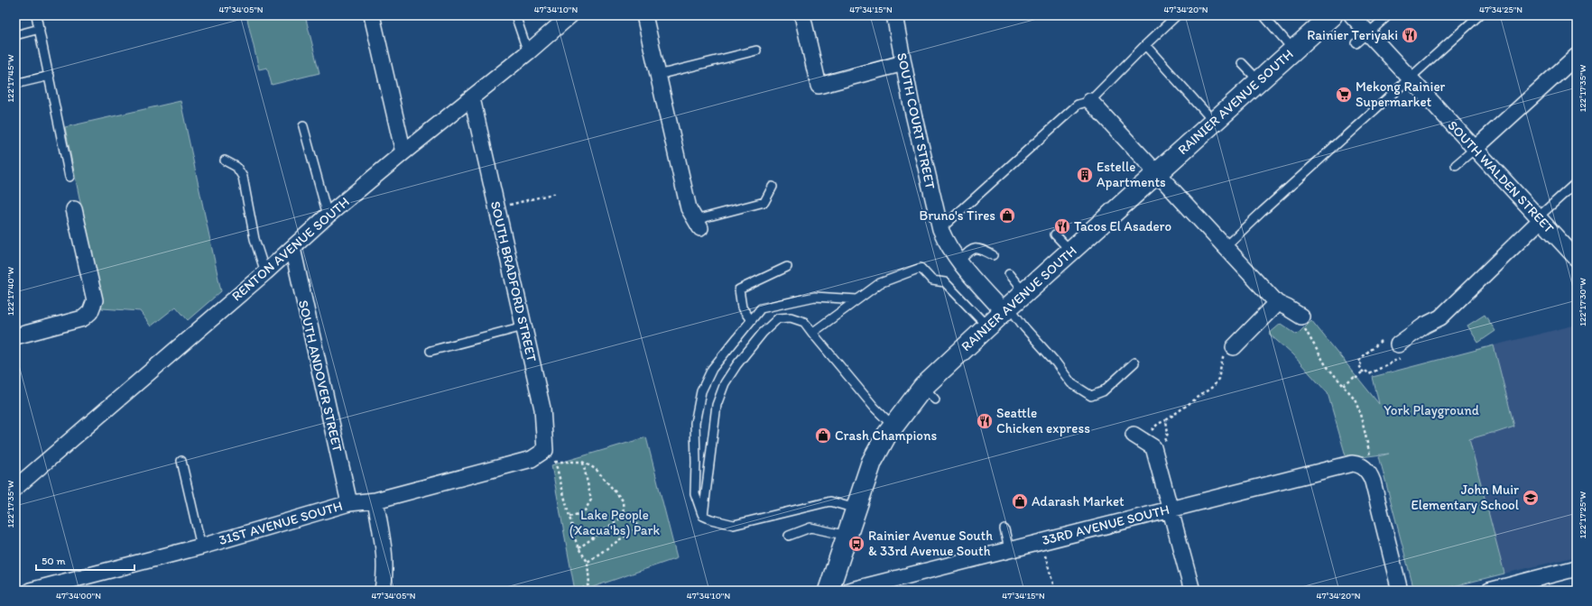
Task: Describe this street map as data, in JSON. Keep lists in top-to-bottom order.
{
  "streets": {
    "main road": ["RAINIER AVENUE SOUTH"],
    "street": [
      "SOUTH COURT STREET",
      "SOUTH WALDEN STREET",
      "RENTON AVENUE SOUTH",
      "SOUTH BRADFORD STREET",
      "SOUTH ANDOVER STREET",
      "31ST AVENUE SOUTH",
      "33RD AVENUE SOUTH"
    ]
  },
  "crossings": [
    ["RAINIER AVENUE SOUTH", "SOUTH COURT STREET"],
    ["RENTON AVENUE SOUTH", "SOUTH BRADFORD STREET"],
    ["RENTON AVENUE SOUTH", "SOUTH ANDOVER STREET"],
    ["SOUTH BRADFORD STREET", "31ST AVENUE SOUTH"],
    ["SOUTH ANDOVER STREET", "31ST AVENUE SOUTH"]
  ],
  "parks": ["York Playground", "Lake People (Xacua'bs) Park"],
  "places": {
    "restaurant": ["Rainier Teriyaki", "Tacos El Asadero", "Seattle Chicken express"],
    "supermarket": ["Mekong Rainier Supermarket"],
    "building": ["Estelle Apartments"],
    "shop": ["Bruno's Tires", "Crash Champions", "Adarash Market"],
    "school or university": ["John Muir Elementary School"],
    "bus stop": ["Rainier Avenue South & 33rd Avenue South"]
  },
  "scale_bar": "50 m",
  "coordinates": [
    "47°34'05\"N",
    "47°34'10\"N",
    "47°34'15\"N",
    "47°34'20\"N",
    "47°34'25\"N",
    "122°17'45\"W",
    "122°17'35\"W",
    "122°17'40\"W",
    "122°17'30\"W",
    "122°17'25\"W",
    "47°34'00\"N"
  ]
}
